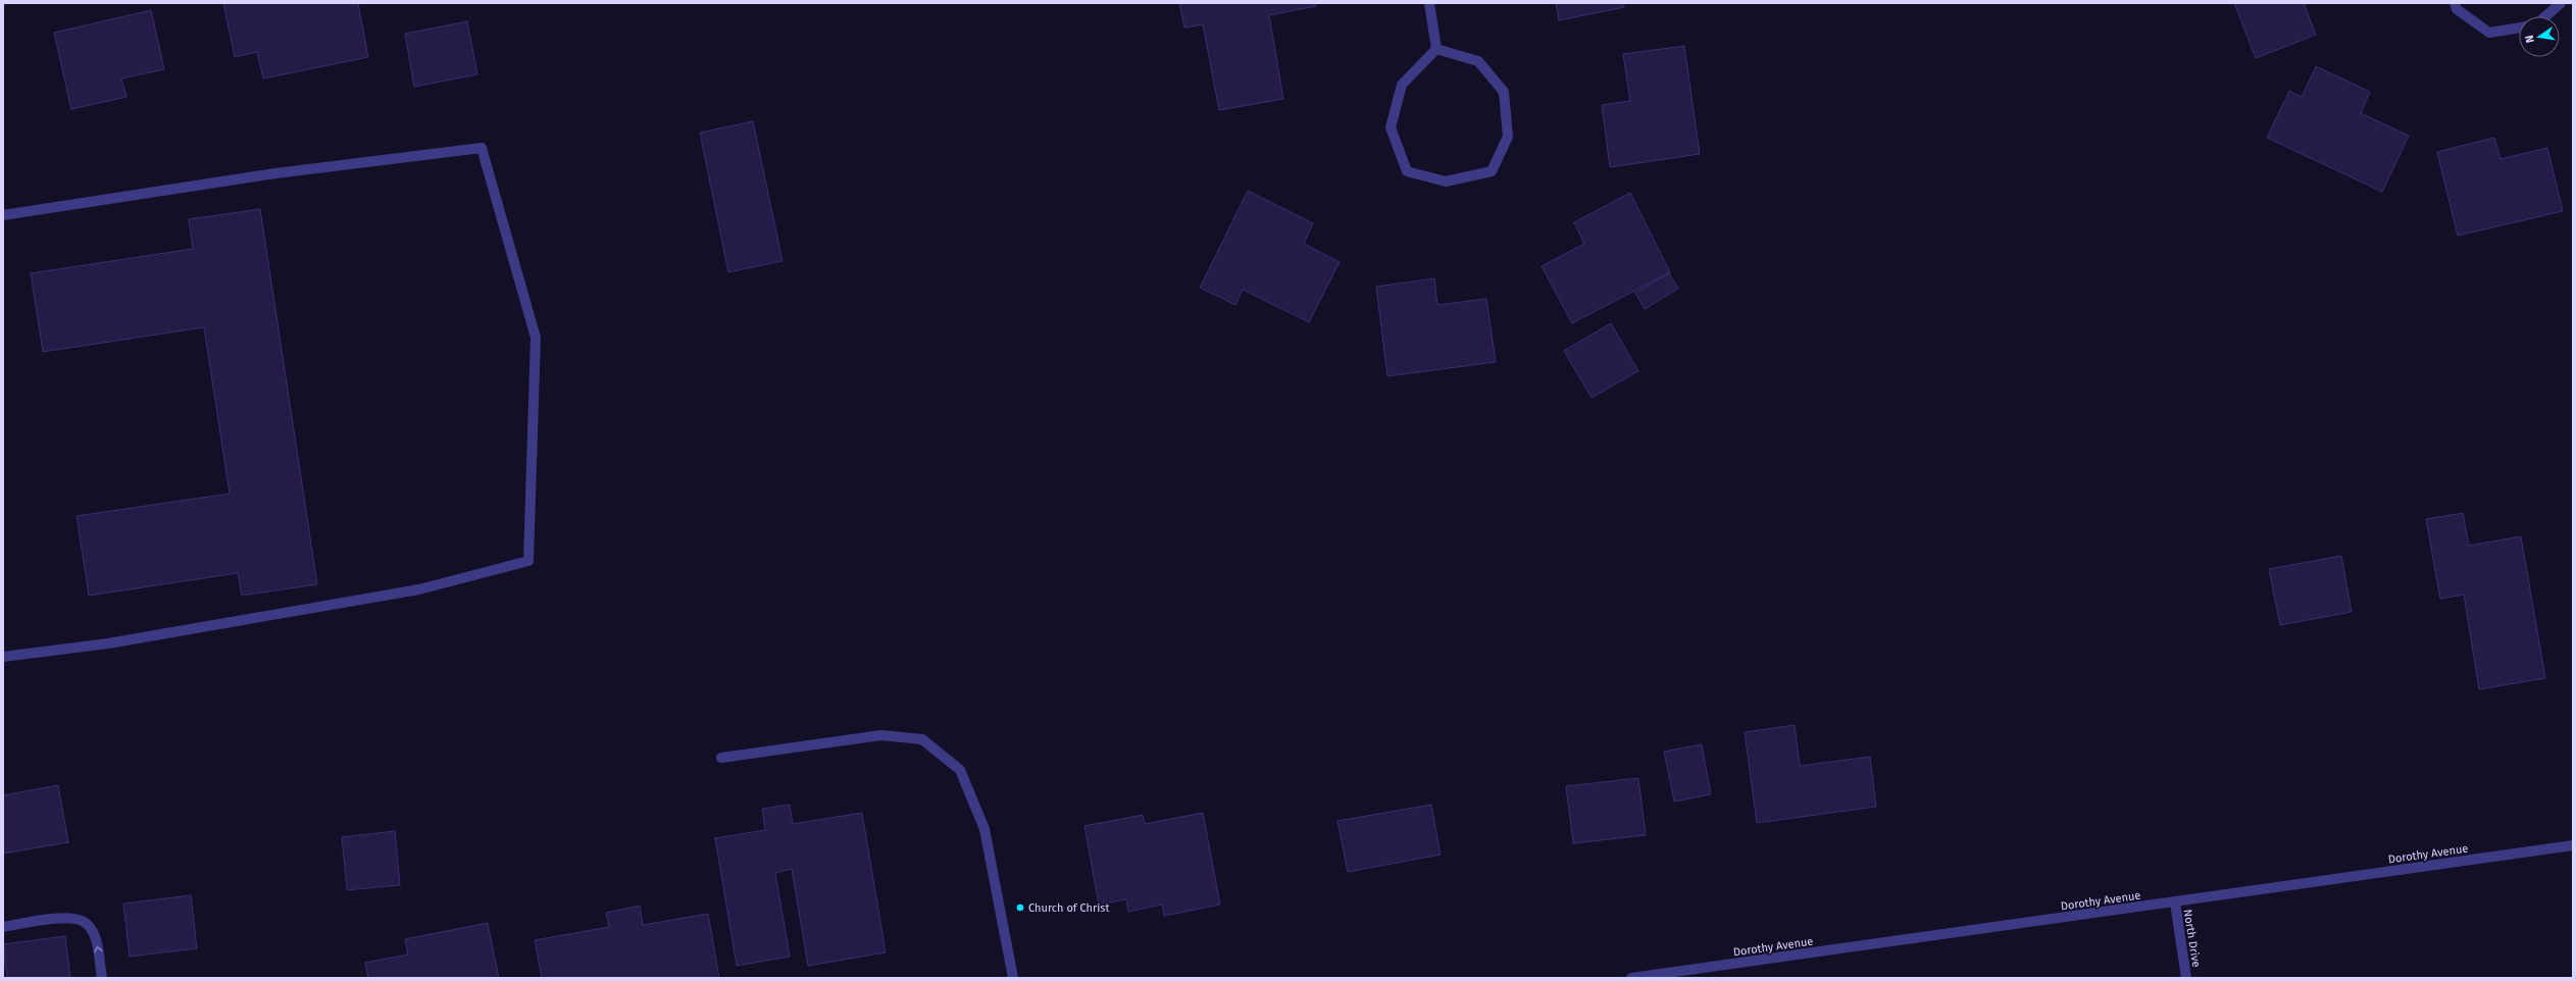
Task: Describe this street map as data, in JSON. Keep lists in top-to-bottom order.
{
  "streets": {
    "street": ["Dorothy Avenue", "North Drive"]
  },
  "crossings": [
    ["Dorothy Avenue", "North Drive"]
  ],
  "places": ["Church of Christ"],
  "north": "left"
}
